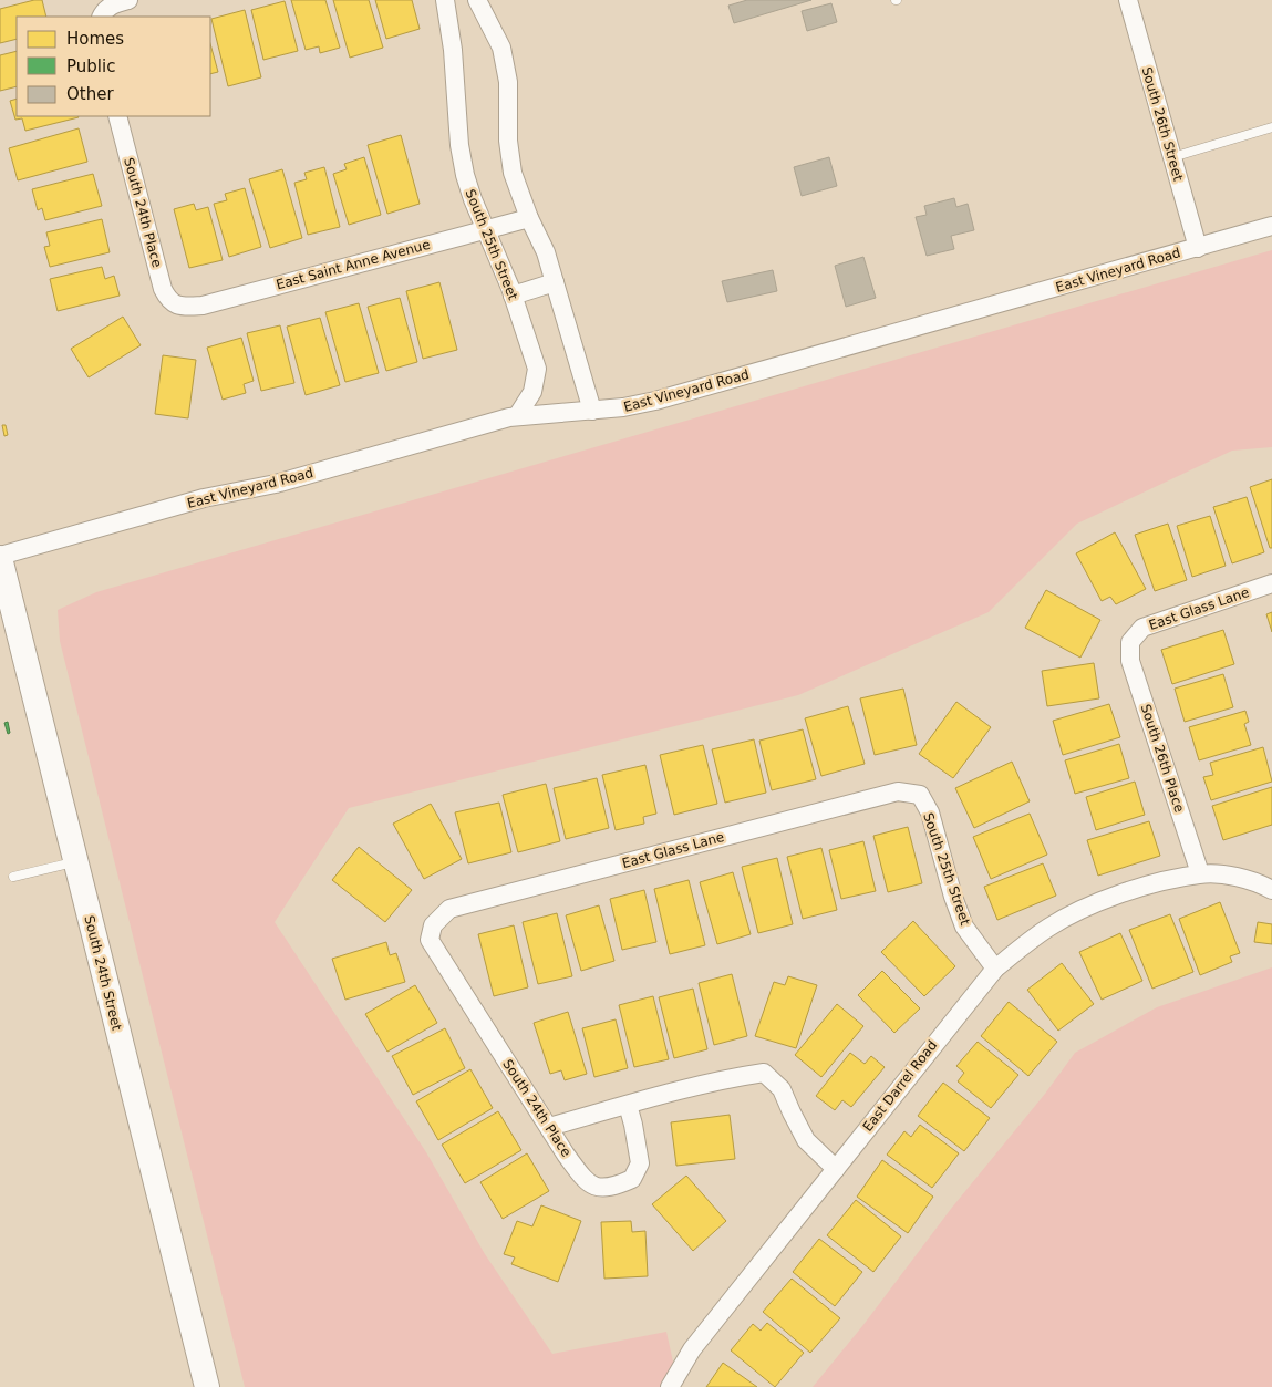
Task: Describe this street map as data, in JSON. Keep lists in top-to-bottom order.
{
  "streets": {
    "main road": ["South 24th Street"],
    "street": [
      "South 26th Street",
      "South 24th Place",
      "South 25th Street",
      "East Saint Anne Avenue",
      "East Vineyard Road",
      "East Glass Lane",
      "South 26th Place",
      "East Darrel Road"
    ]
  },
  "crossings": [
    ["South 26th Street", "East Vineyard Road"],
    ["South 24th Place", "East Saint Anne Avenue"],
    ["South 24th Place", "East Glass Lane"],
    ["South 25th Street", "East Saint Anne Avenue"],
    ["South 25th Street", "East Vineyard Road"],
    ["South 25th Street", "East Glass Lane"],
    ["South 25th Street", "East Darrel Road"],
    ["East Vineyard Road", "South 24th Street"],
    ["East Glass Lane", "South 26th Place"],
    ["South 26th Place", "East Darrel Road"]
  ],
  "legend": ["Homes", "Public", "Other"]
}
